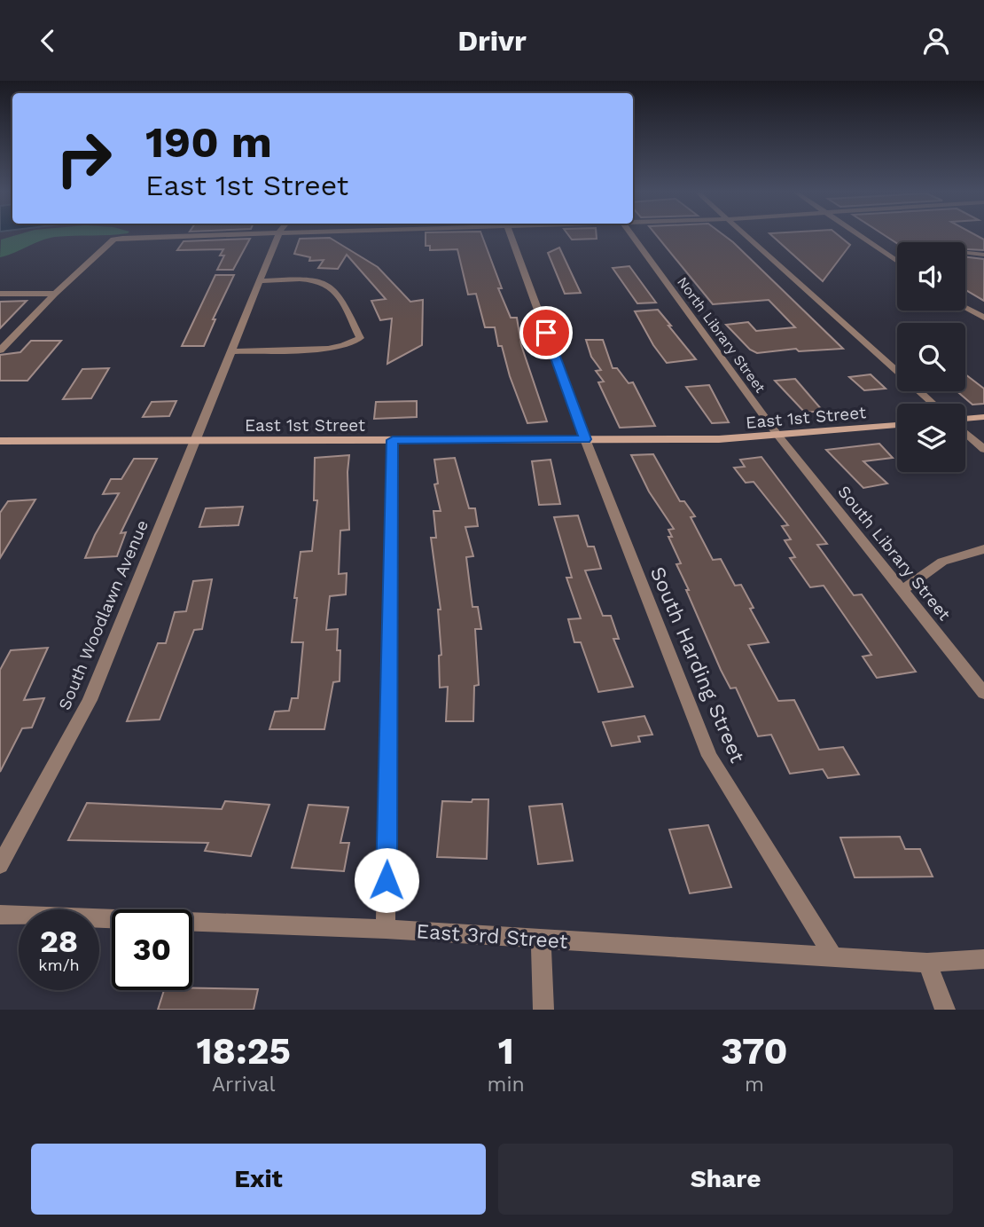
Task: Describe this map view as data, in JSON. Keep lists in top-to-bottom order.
{
  "streets": {
    "street": [
      "North Library Street",
      "East 1st Street",
      "South Library Street",
      "South Woodlawn Avenue",
      "South Harding Street",
      "East 3rd Street"
    ]
  },
  "crossings": [
    ["North Library Street", "East 1st Street"],
    ["North Library Street", "South Library Street"],
    ["East 1st Street", "South Library Street"],
    ["East 1st Street", "South Woodlawn Avenue"],
    ["East 1st Street", "South Harding Street"],
    ["South Harding Street", "East 3rd Street"]
  ],
  "page": {
    "header": "Drivr",
    "turn": ["190 m", "East 1st Street"],
    "speed": "28 km/h",
    "limit": "30",
    "eta": [
      "18:25",
      "Arrival",
      "1",
      "min",
      "370",
      "m"
    ],
    "buttons": ["Exit", "Share"]
  }
}
